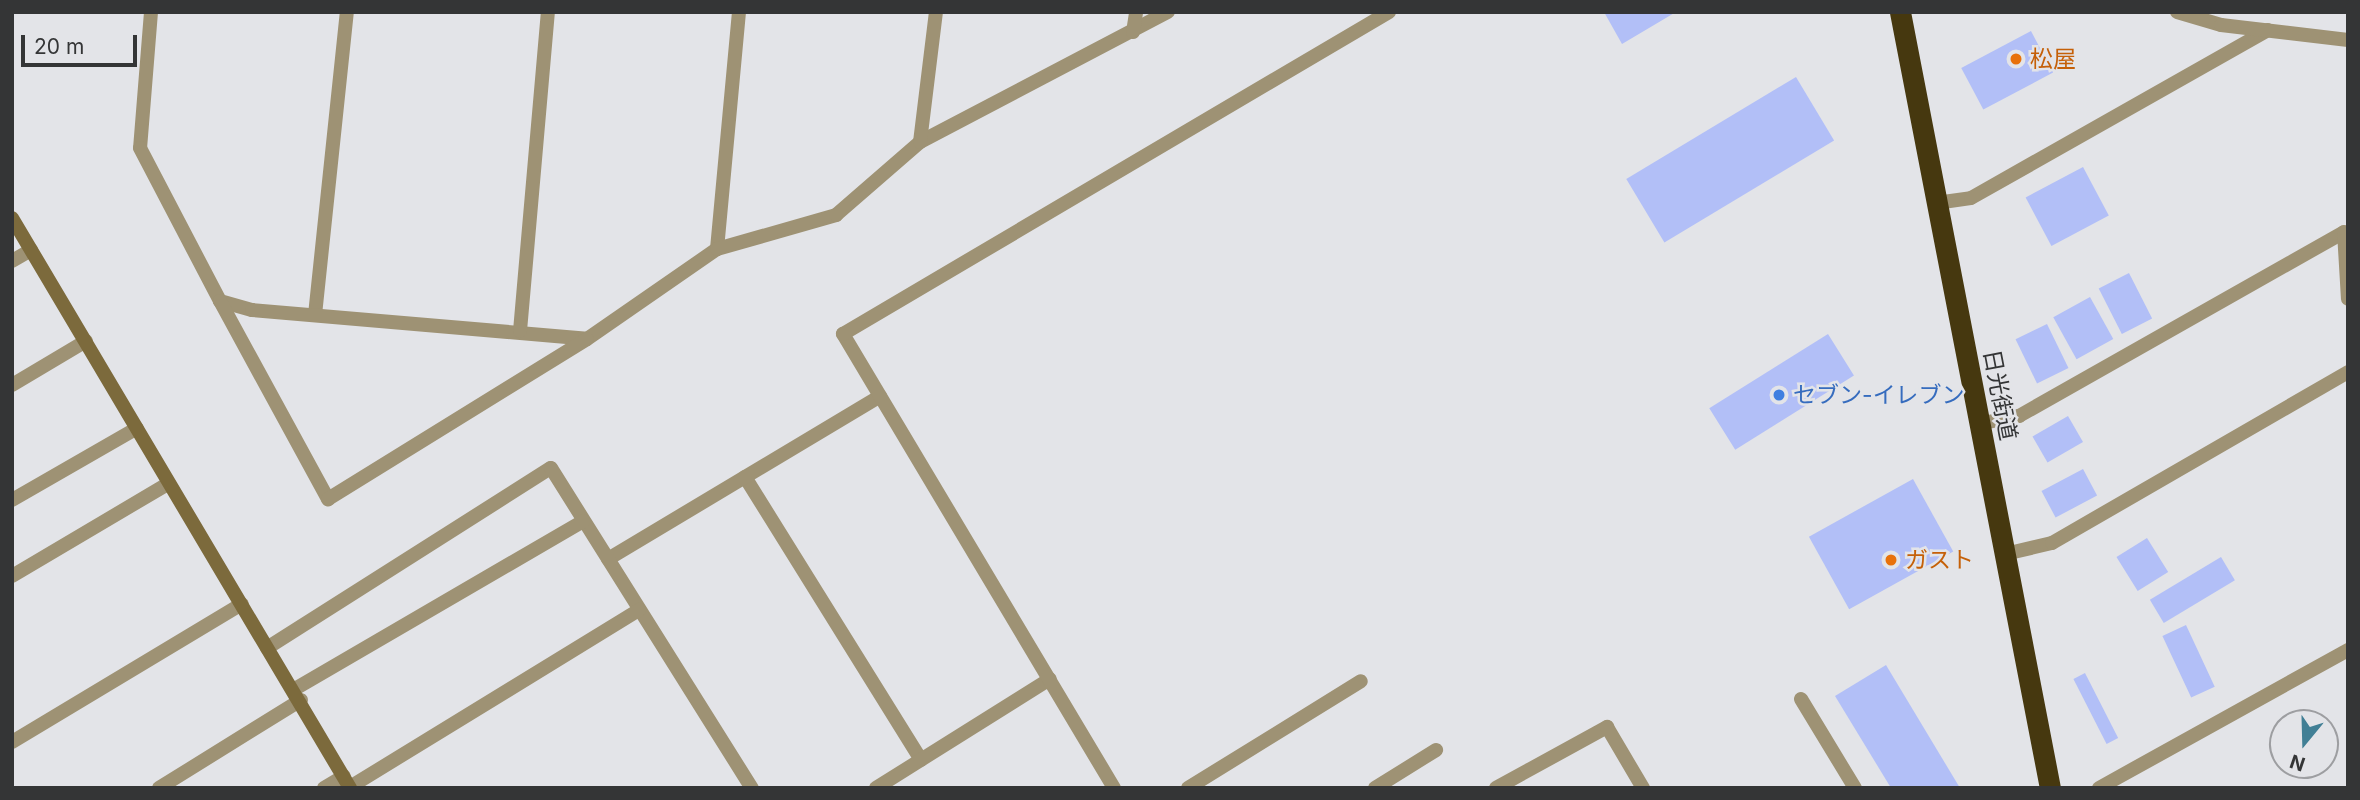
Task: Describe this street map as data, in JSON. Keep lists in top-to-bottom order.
{
  "streets": {
    "highway": ["日光街道"]
  },
  "places": ["松屋", "セブン-イレブン", "ガスト"],
  "scale_bar": "20 m",
  "north": "bottom"
}
